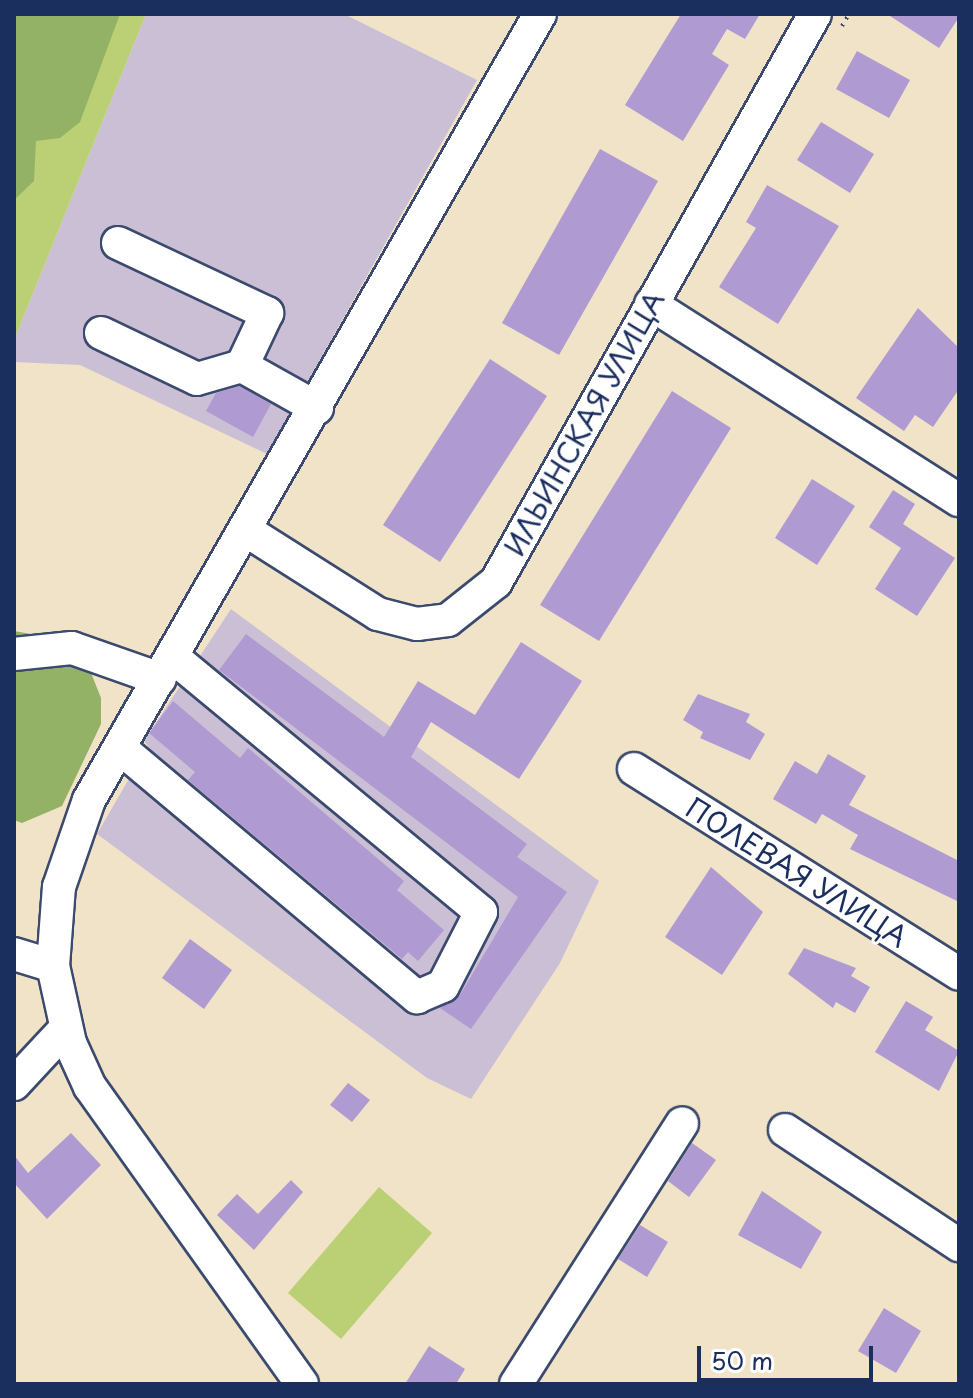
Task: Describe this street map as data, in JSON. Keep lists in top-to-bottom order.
{
  "streets": {
    "street": ["ИЛЬИНСКАЯ УЛИЦА", "ПОЛЕВАЯ УЛИЦА"]
  },
  "scale_bar": "50 m"
}
